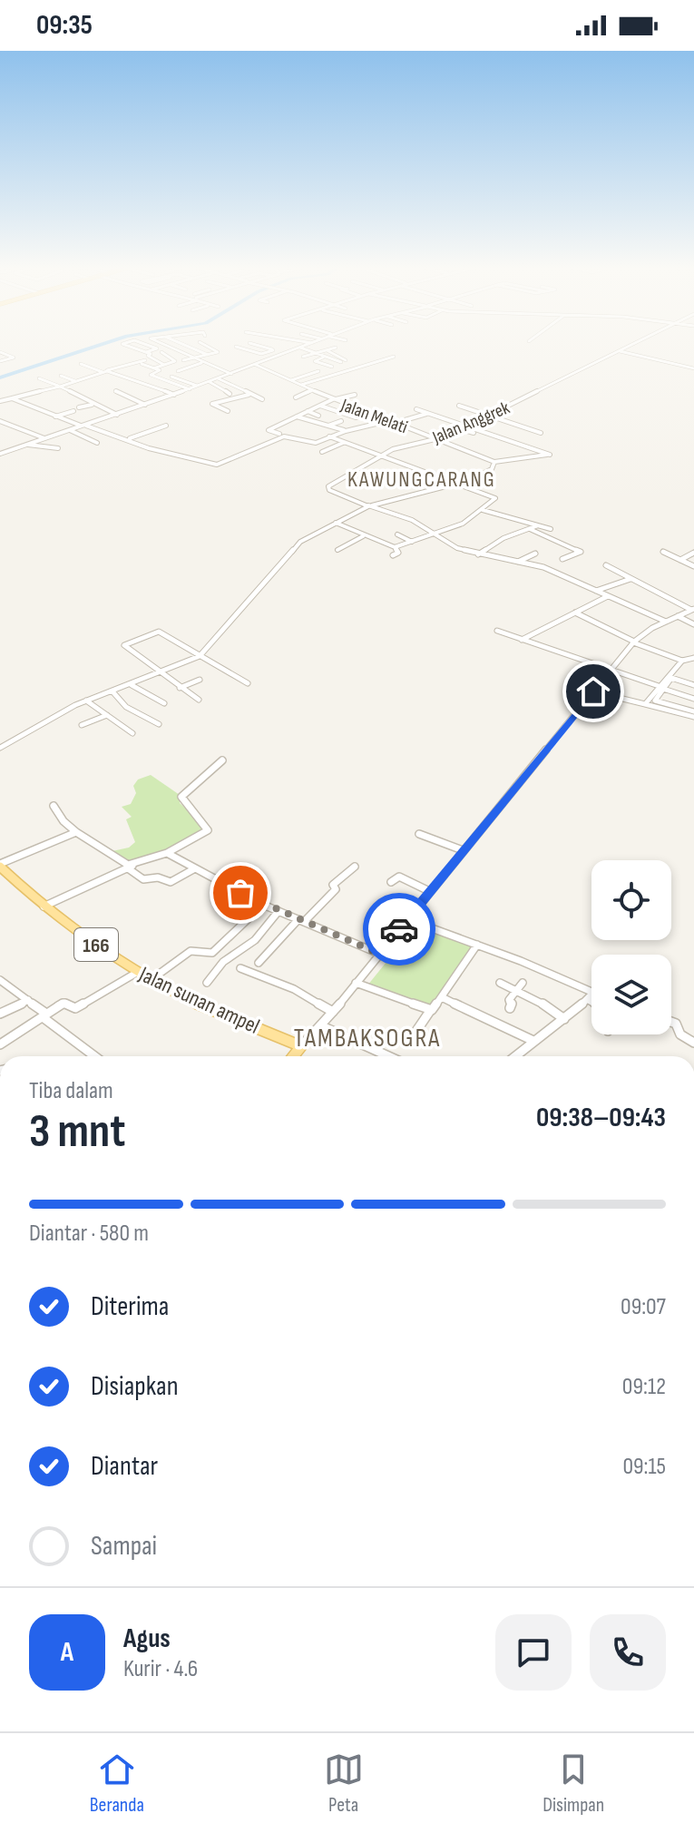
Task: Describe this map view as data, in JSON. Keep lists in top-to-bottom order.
{
  "streets": {
    "main road": ["166", "Jalan sunan ampel"],
    "street": ["Jalan Melati", "Jalan Anggrek"]
  },
  "crossings": [
    ["Jalan Melati", "Jalan Anggrek"]
  ],
  "districts": ["KAWUNGCARANG", "TAMBAKSOGRA"],
  "page": {
    "status": "09:35",
    "heading": ["3 mnt", "Tiba dalam", "09:38–09:43"],
    "panel": ["Agus", "Kurir · 4.6"],
    "bar": "Diantar · 580 m",
    "list": [
      ["Diterima", "09:07"],
      ["Disiapkan", "09:12"],
      ["Diantar", "09:15"],
      "Sampai"
    ],
    "round": "A",
    "tabs": ["Beranda", "Peta", "Disimpan"]
  }
}
